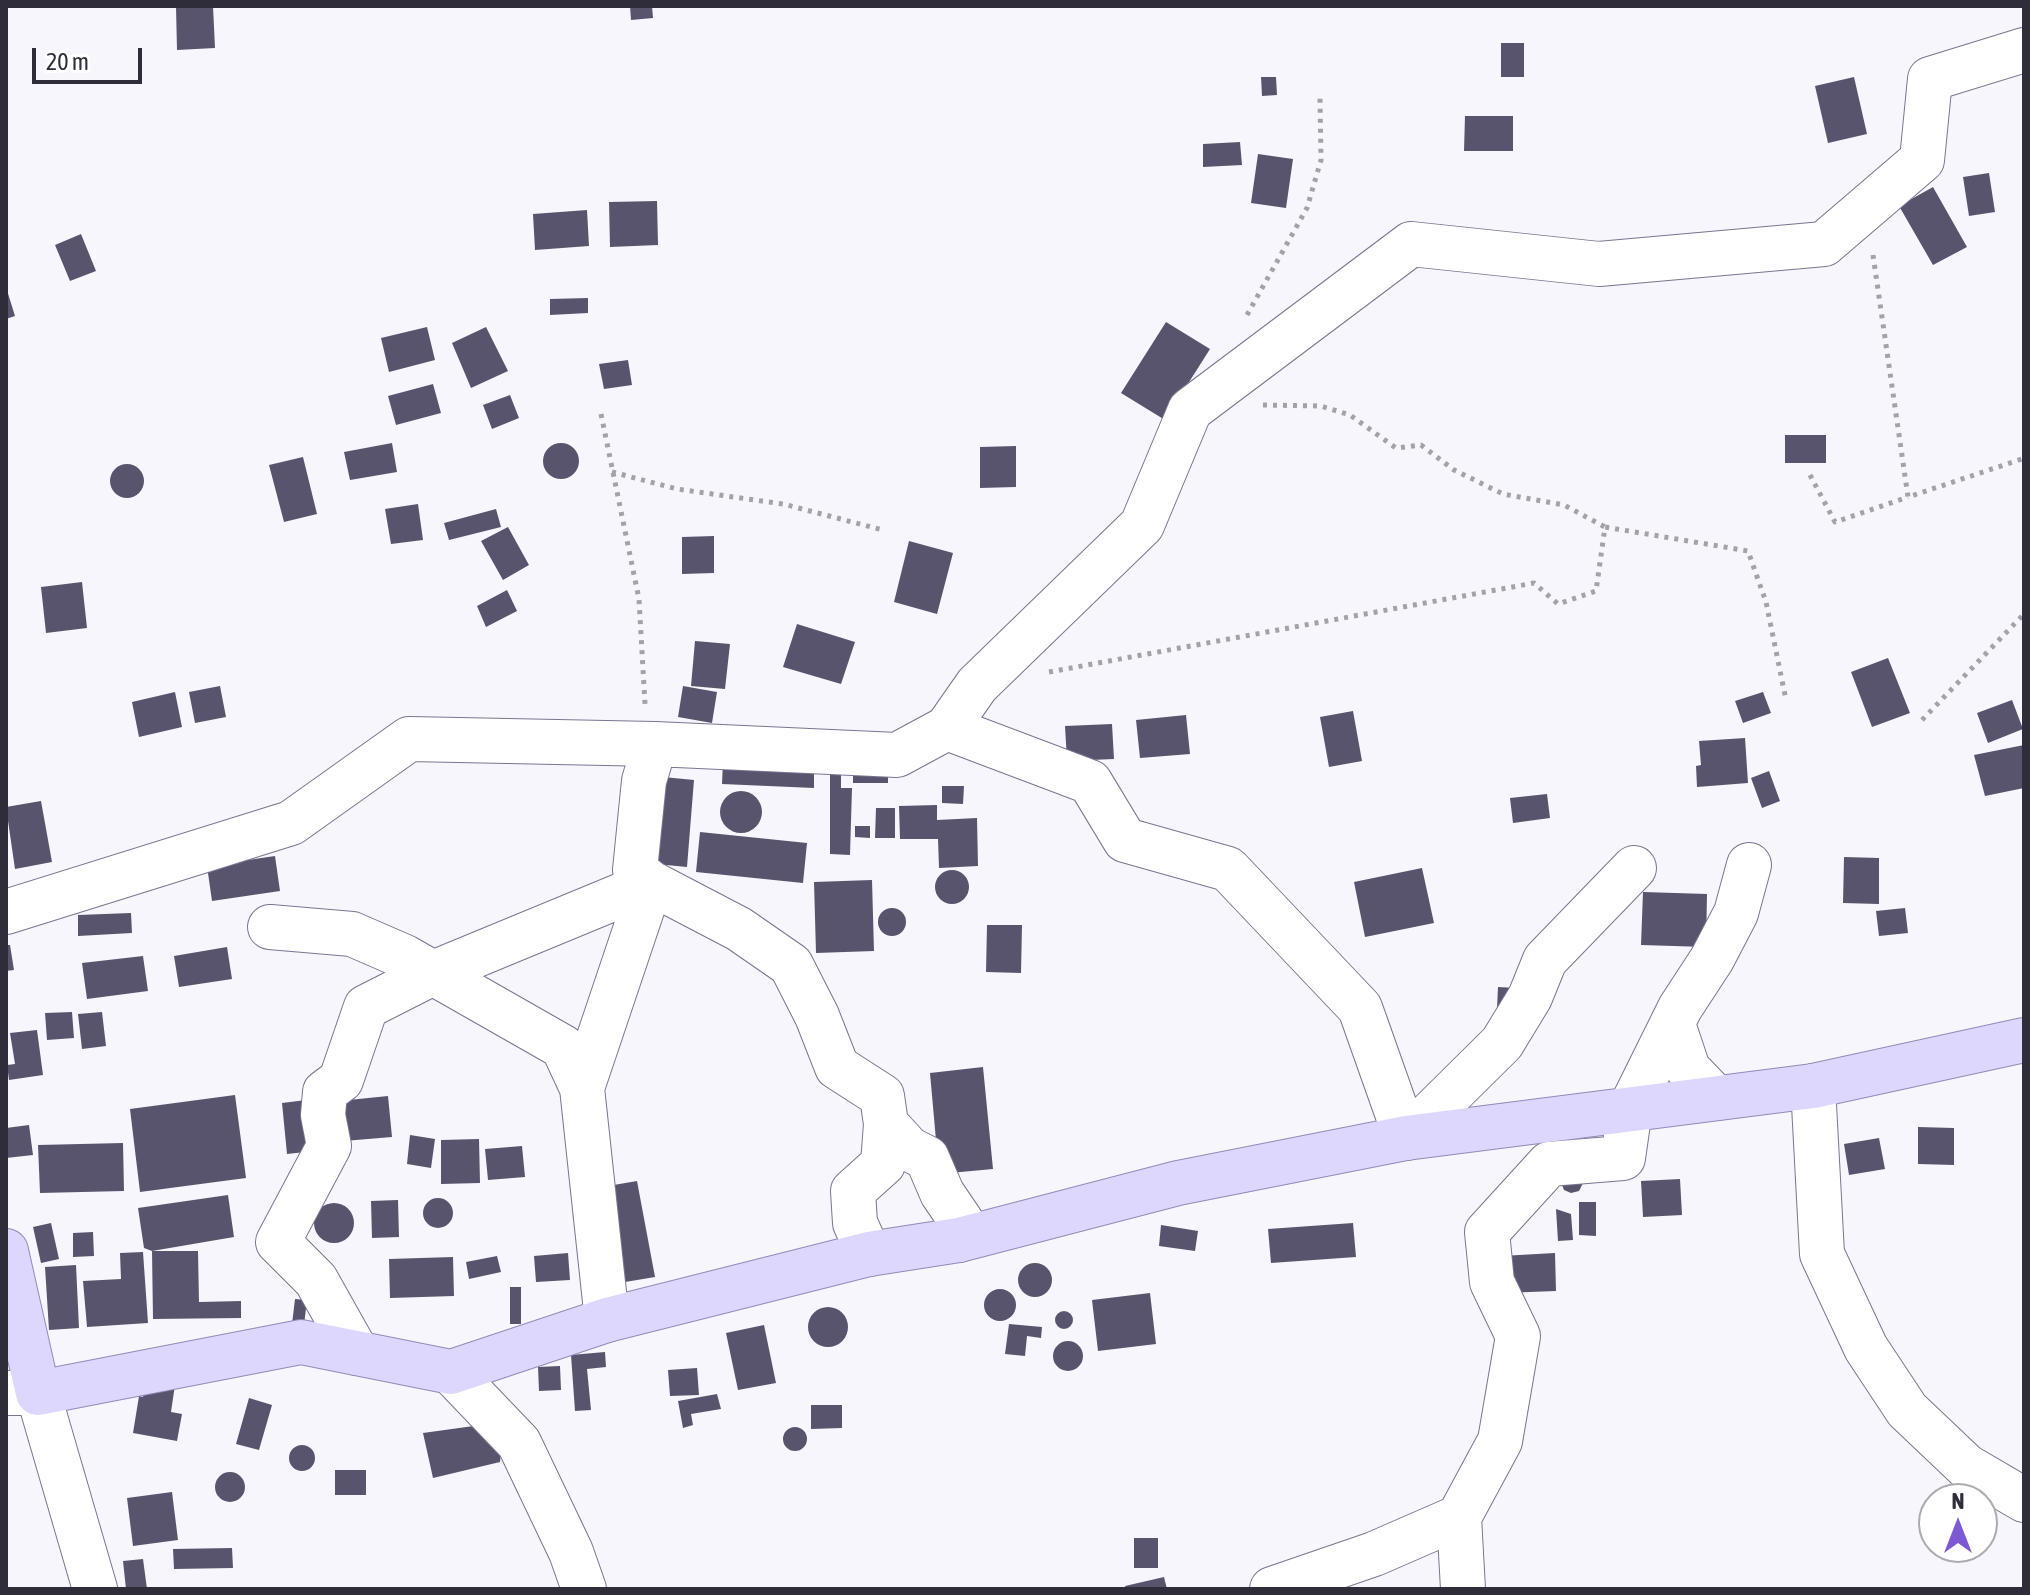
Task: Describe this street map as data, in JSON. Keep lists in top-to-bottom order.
{
  "scale_bar": "20 m",
  "north": "top"
}
